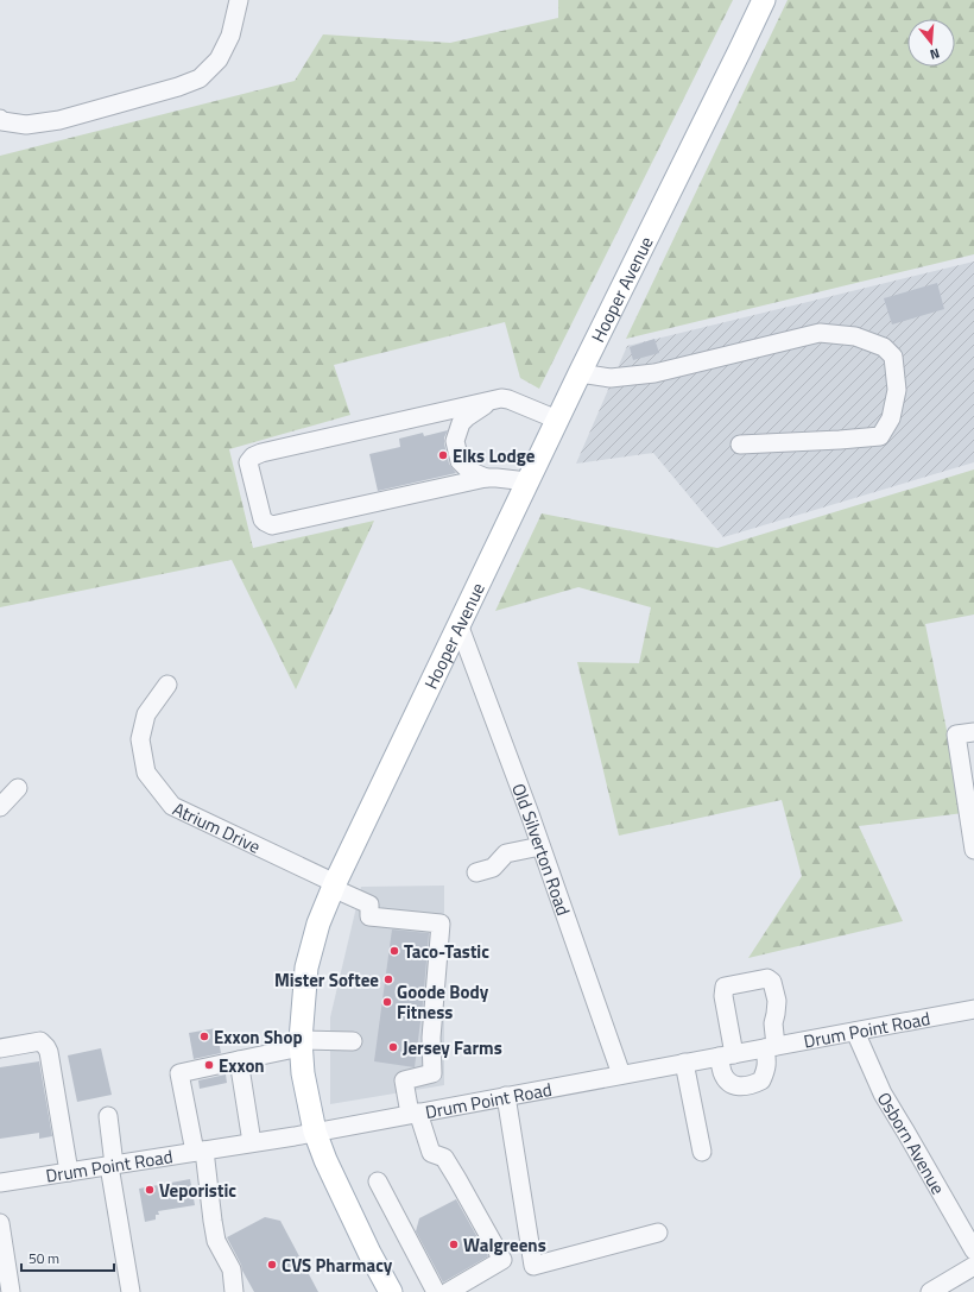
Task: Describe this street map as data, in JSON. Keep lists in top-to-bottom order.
{
  "streets": {
    "main road": ["Hooper Avenue"],
    "street": [
      "Atrium Drive",
      "Old Silverton Road",
      "Drum Point Road",
      "Osborn Avenue"
    ]
  },
  "crossings": [
    ["Hooper Avenue", "Atrium Drive"],
    ["Hooper Avenue", "Old Silverton Road"],
    ["Hooper Avenue", "Drum Point Road"],
    ["Atrium Drive", "Drum Point Road"],
    ["Old Silverton Road", "Drum Point Road"],
    ["Drum Point Road", "Osborn Avenue"]
  ],
  "places": [
    "Elks Lodge",
    "Taco-Tastic",
    "Mister Softee",
    "Goode Body Fitness",
    "Exxon Shop",
    "Jersey Farms",
    "Exxon",
    "Veporistic",
    "Walgreens",
    "CVS Pharmacy"
  ],
  "scale_bar": "50 m",
  "north": "bottom"
}
